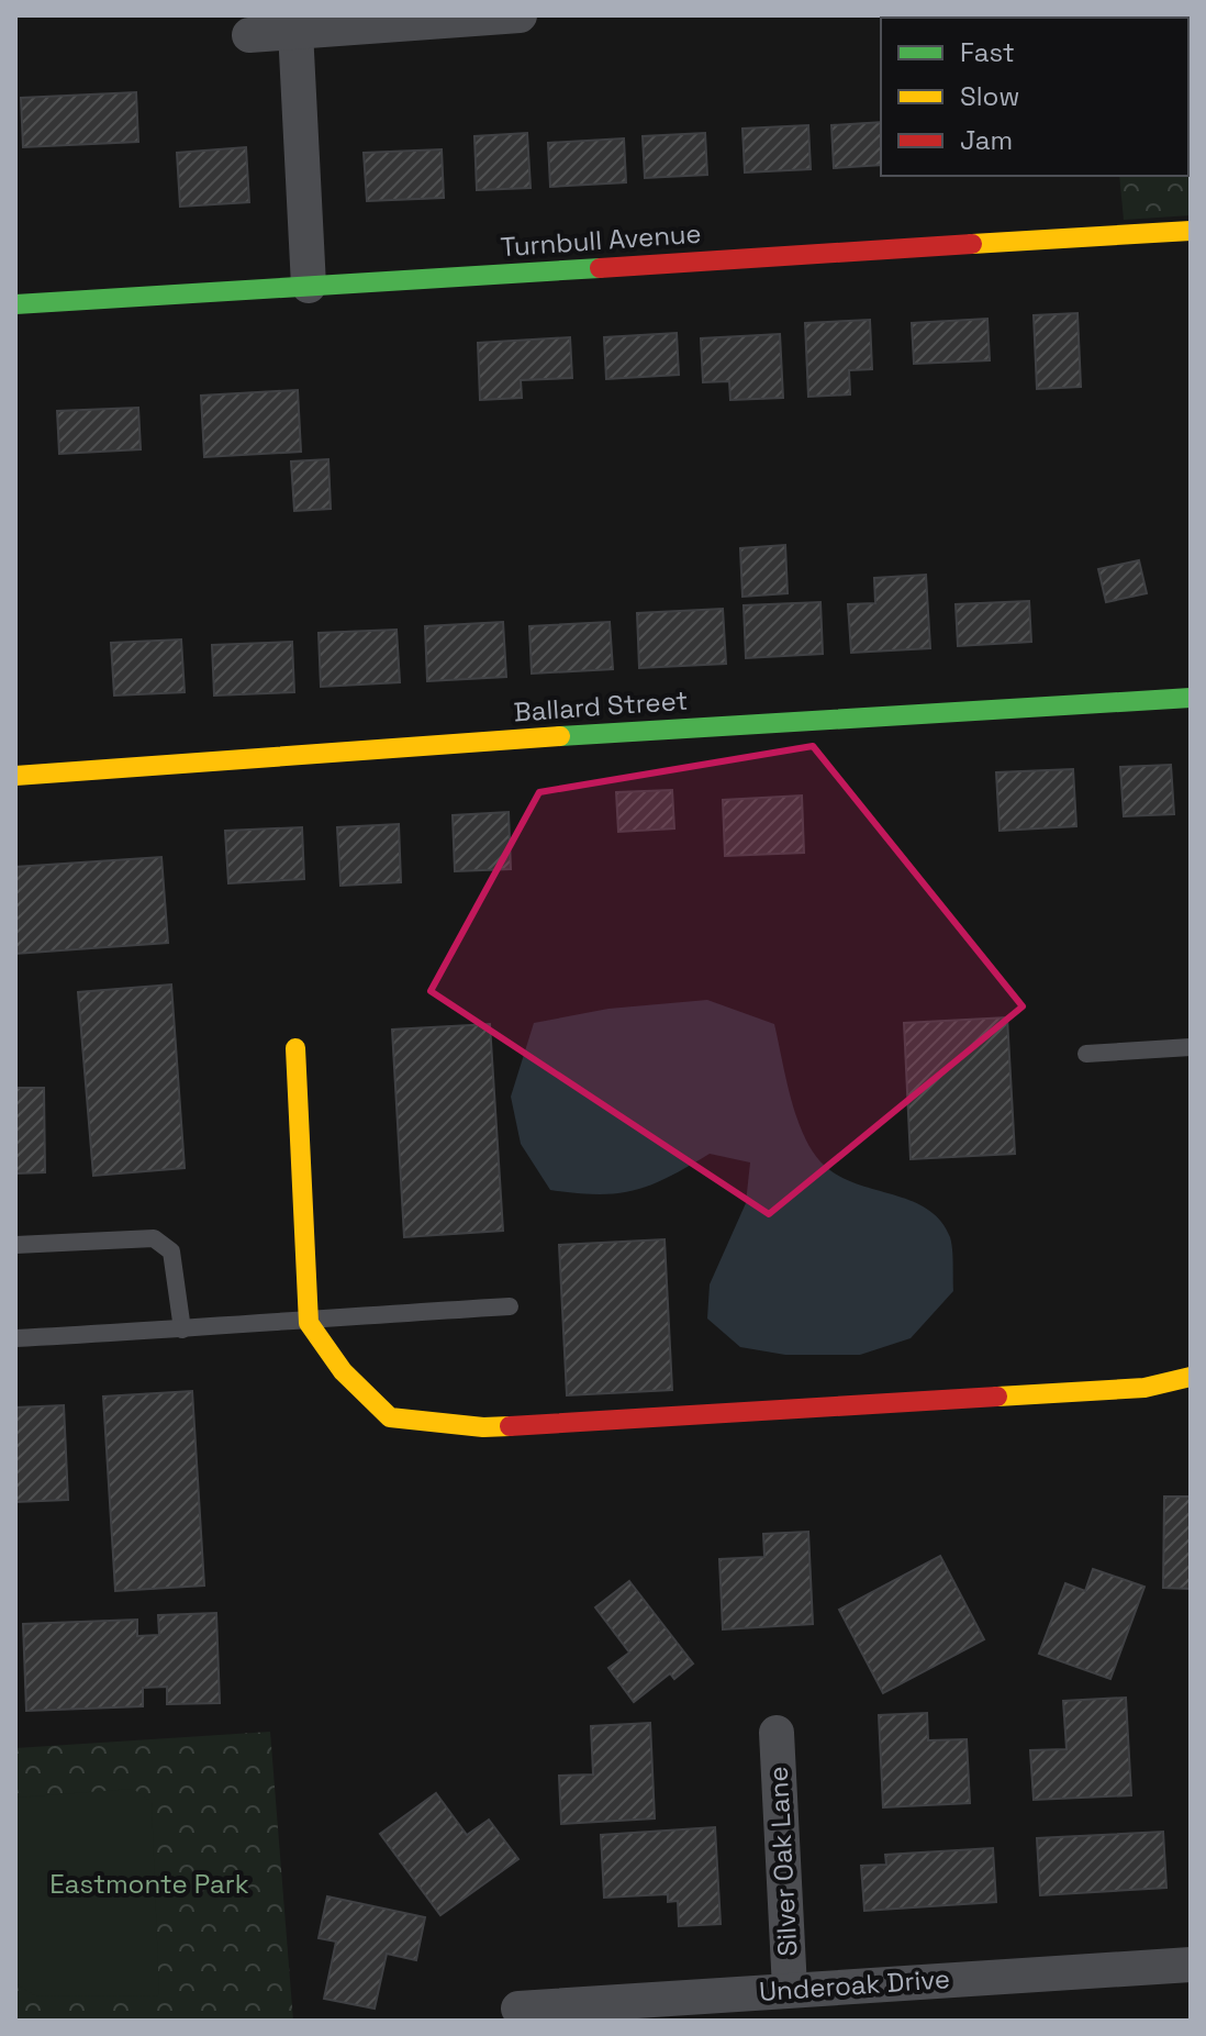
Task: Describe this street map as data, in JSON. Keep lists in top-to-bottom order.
{
  "streets": {
    "street": [
      "Turnbull Avenue",
      "Ballard Street",
      "Silver Oak Lane",
      "Underoak Drive"
    ]
  },
  "crossings": [
    ["Silver Oak Lane", "Underoak Drive"]
  ],
  "parks": ["Eastmonte Park"],
  "legend": ["Fast", "Slow", "Jam"]
}
